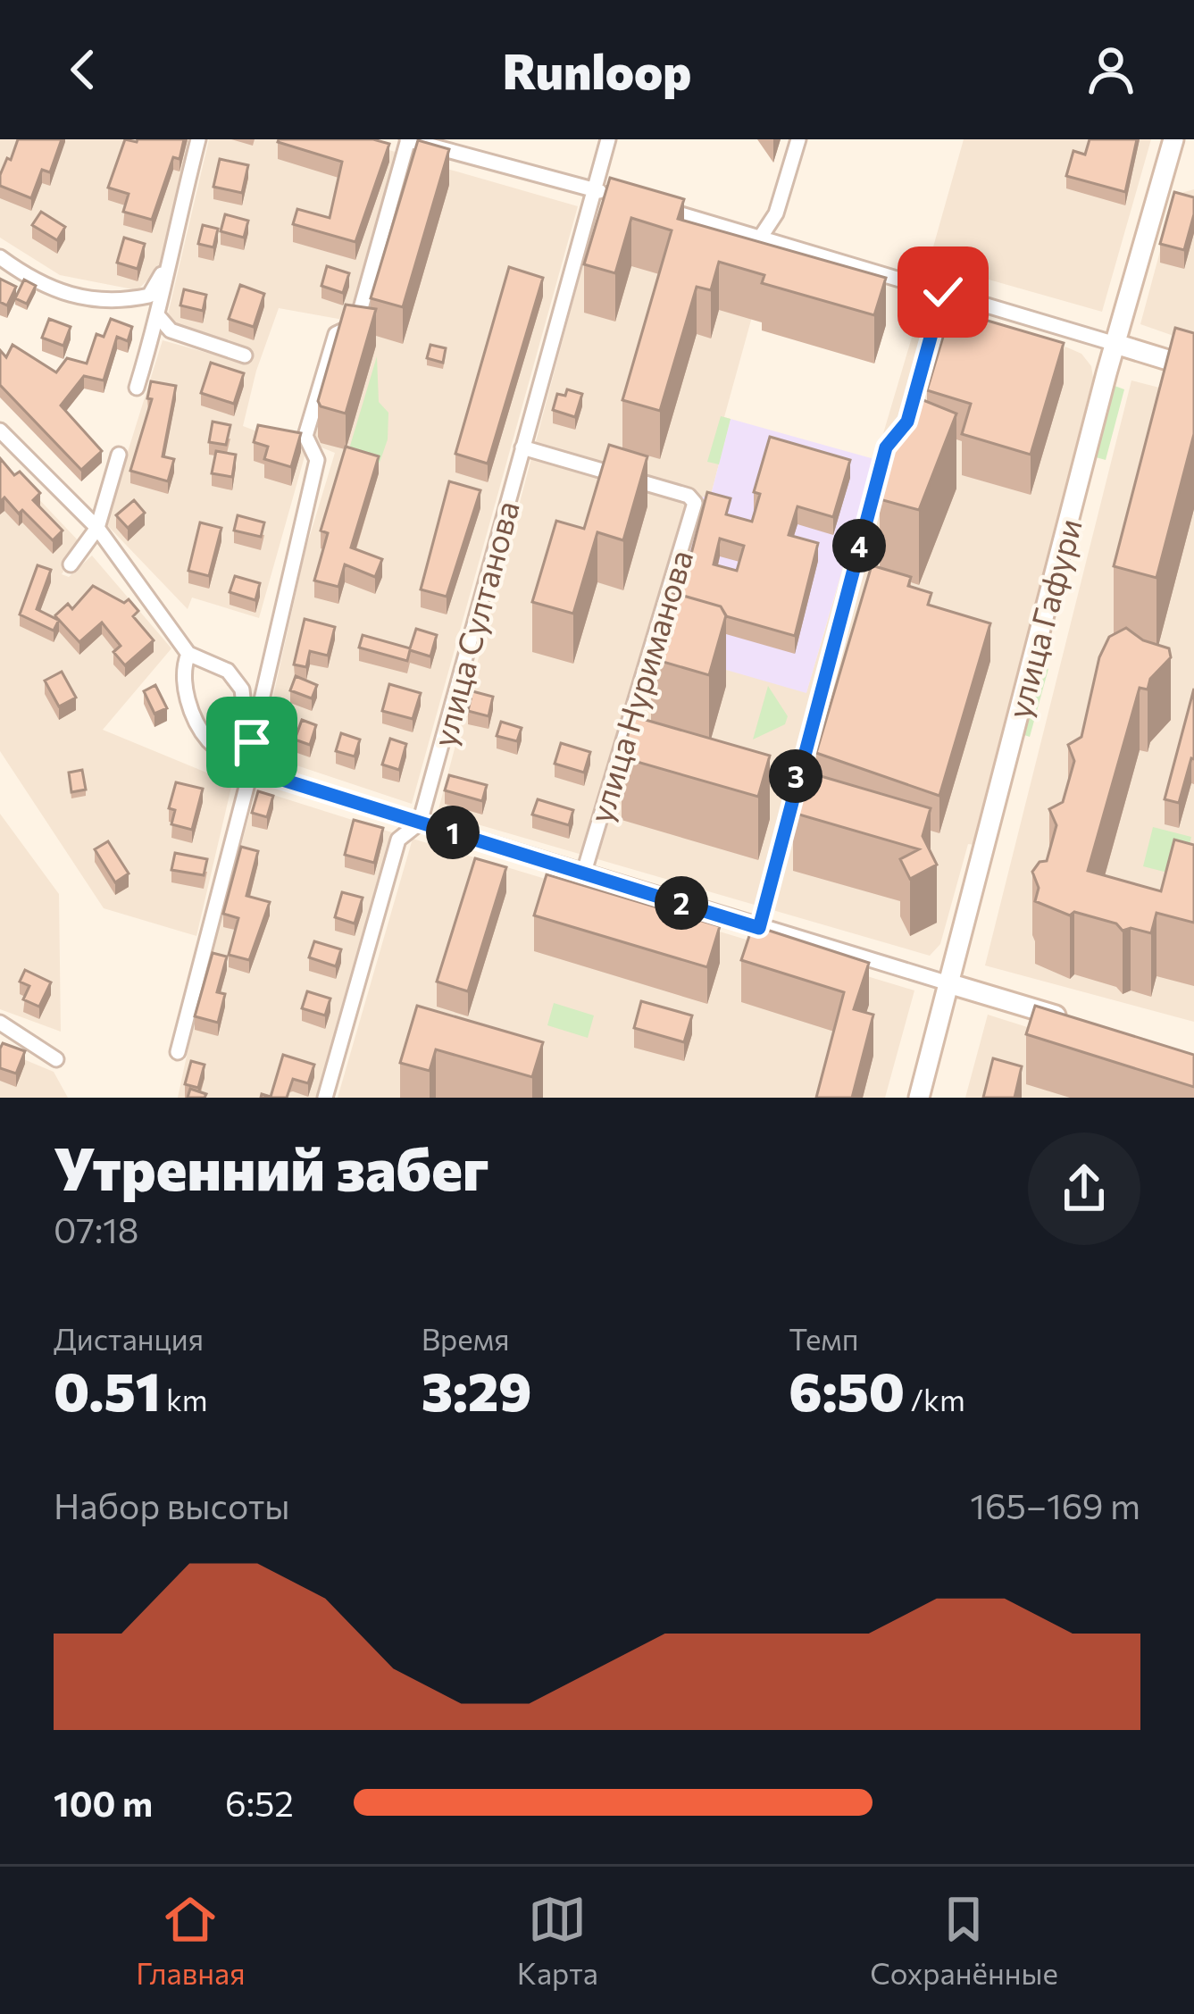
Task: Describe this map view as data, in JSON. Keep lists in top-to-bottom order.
{
  "streets": {
    "street": ["улица Гафури", "улица Султанова", "улица Нуриманова"]
  },
  "crossings": [
    ["улица Султанова", "улица Нуриманова"]
  ],
  "page": {
    "header": "Runloop",
    "pins": [
      "4",
      "3",
      "1",
      "2"
    ],
    "heading": ["Утренний забег", "07:18"],
    "stats": [
      ["Дистанция", "0.51 km"],
      ["Время", "3:29"],
      ["Темп", "6:50 /km"]
    ],
    "chart": ["Набор высоты", "165–169 m"],
    "list": [
      {
        "name": "100 m",
        "note": "6:52"
      }
    ],
    "tabs": ["Главная", "Карта", "Сохранённые"]
  }
}
